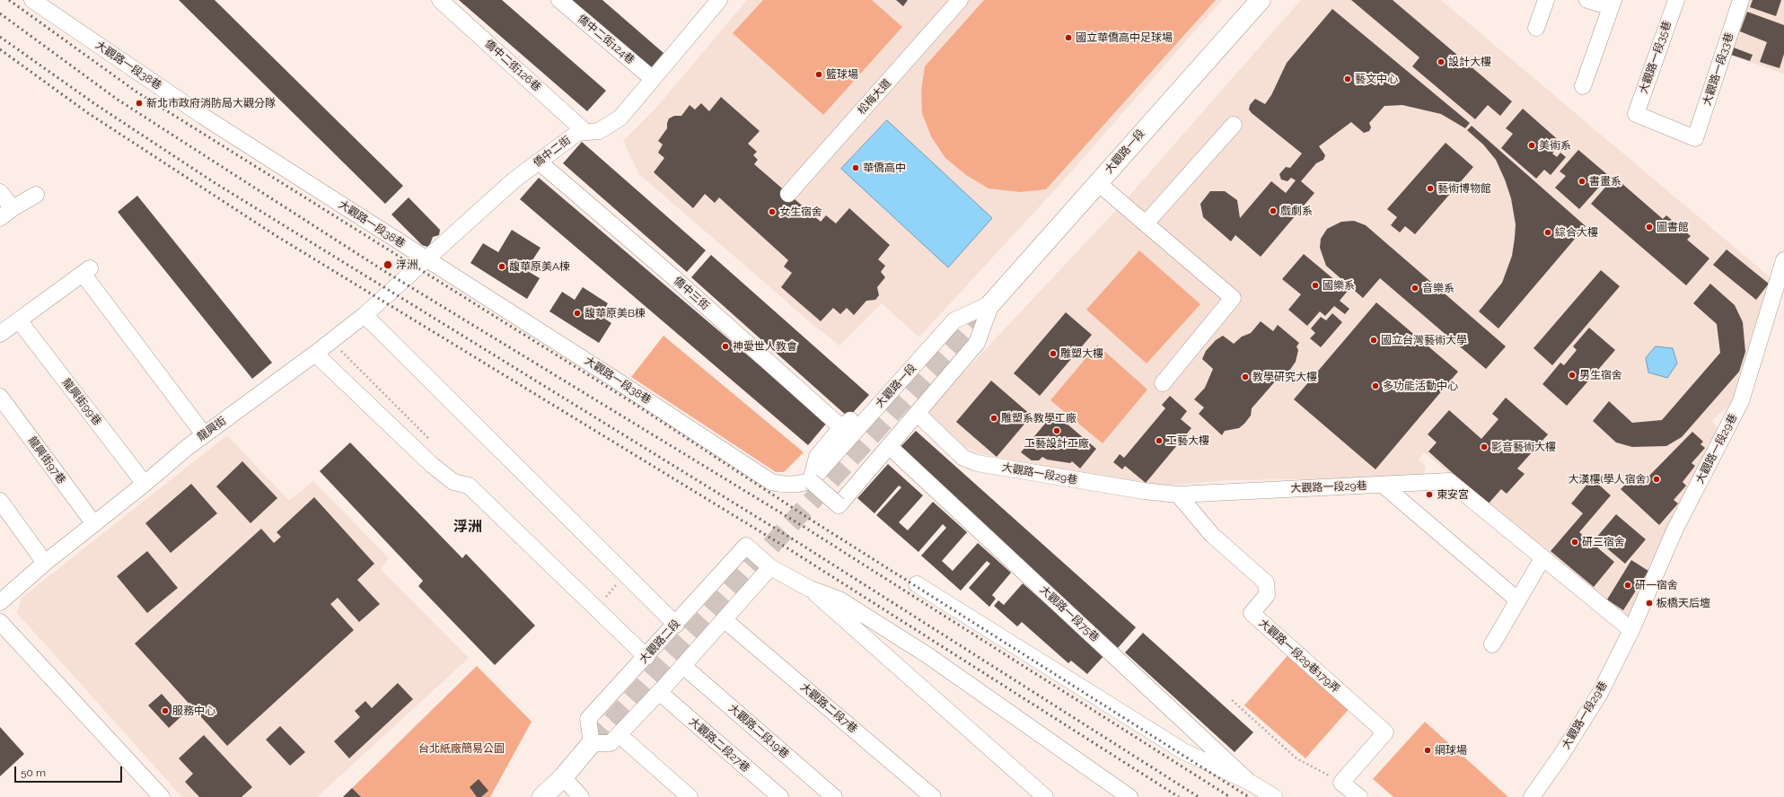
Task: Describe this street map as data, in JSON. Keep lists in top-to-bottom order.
{
  "streets": {
    "main road": ["大觀路一段"],
    "street": [
      "僑中二街124巷",
      "大觀路一段35巷",
      "大觀路一段38巷",
      "僑中二街126巷",
      "大觀路一段33巷",
      "松梅大道",
      "僑中二街",
      "僑中三街",
      "龍興街99巷",
      "龍興街",
      "大觀路一段29巷",
      "龍興街97巷",
      "大觀路一段75巷",
      "大觀路二段",
      "大觀路一段29巷179弄",
      "大觀路二段7巷",
      "大觀路二段19巷",
      "大觀路二段27巷"
    ]
  },
  "crossings": [
    ["僑中二街124巷", "僑中二街"],
    ["大觀路一段35巷", "大觀路一段33巷"],
    ["大觀路一段38巷", "僑中二街"],
    ["大觀路一段38巷", "大觀路一段"],
    ["大觀路一段38巷", "龍興街"],
    ["僑中二街126巷", "僑中二街"],
    ["僑中二街", "僑中三街"],
    ["僑中二街", "龍興街"],
    ["大觀路一段", "大觀路一段29巷"],
    ["大觀路一段", "大觀路一段75巷"],
    ["龍興街99巷", "龍興街"],
    ["龍興街", "龍興街97巷"],
    ["大觀路一段29巷", "大觀路一段29巷179弄"]
  ],
  "districts": ["浮洲"],
  "parks": ["台北紙廠簡易公園"],
  "places": [
    "國立華僑高中足球場",
    "設計大樓",
    "籃球場",
    "藝文中心",
    "新北市政府消防局大觀分隊",
    "美術系",
    "華僑高中",
    "書畫系",
    "藝術博物館",
    "戲劇系",
    "女生宿舍",
    "圖書館",
    "綜合大樓",
    "浮洲",
    "馥華原美A棟",
    "國樂系",
    "音樂系",
    "馥華原美B棟",
    "國立台灣藝術大學",
    "神愛世人教會",
    "雕塑大樓",
    "男生宿舍",
    "教學研究大樓",
    "多功能活動中心",
    "雕塑系教學工廠",
    "工藝設計工廠",
    "工藝大樓",
    "影音藝術大樓",
    "大漢樓(學人宿舍)",
    "東安宮",
    "研三宿舍",
    "研一宿舍",
    "板橋天后壇",
    "服務中心",
    "網球場"
  ],
  "scale_bar": "50 m"
}
